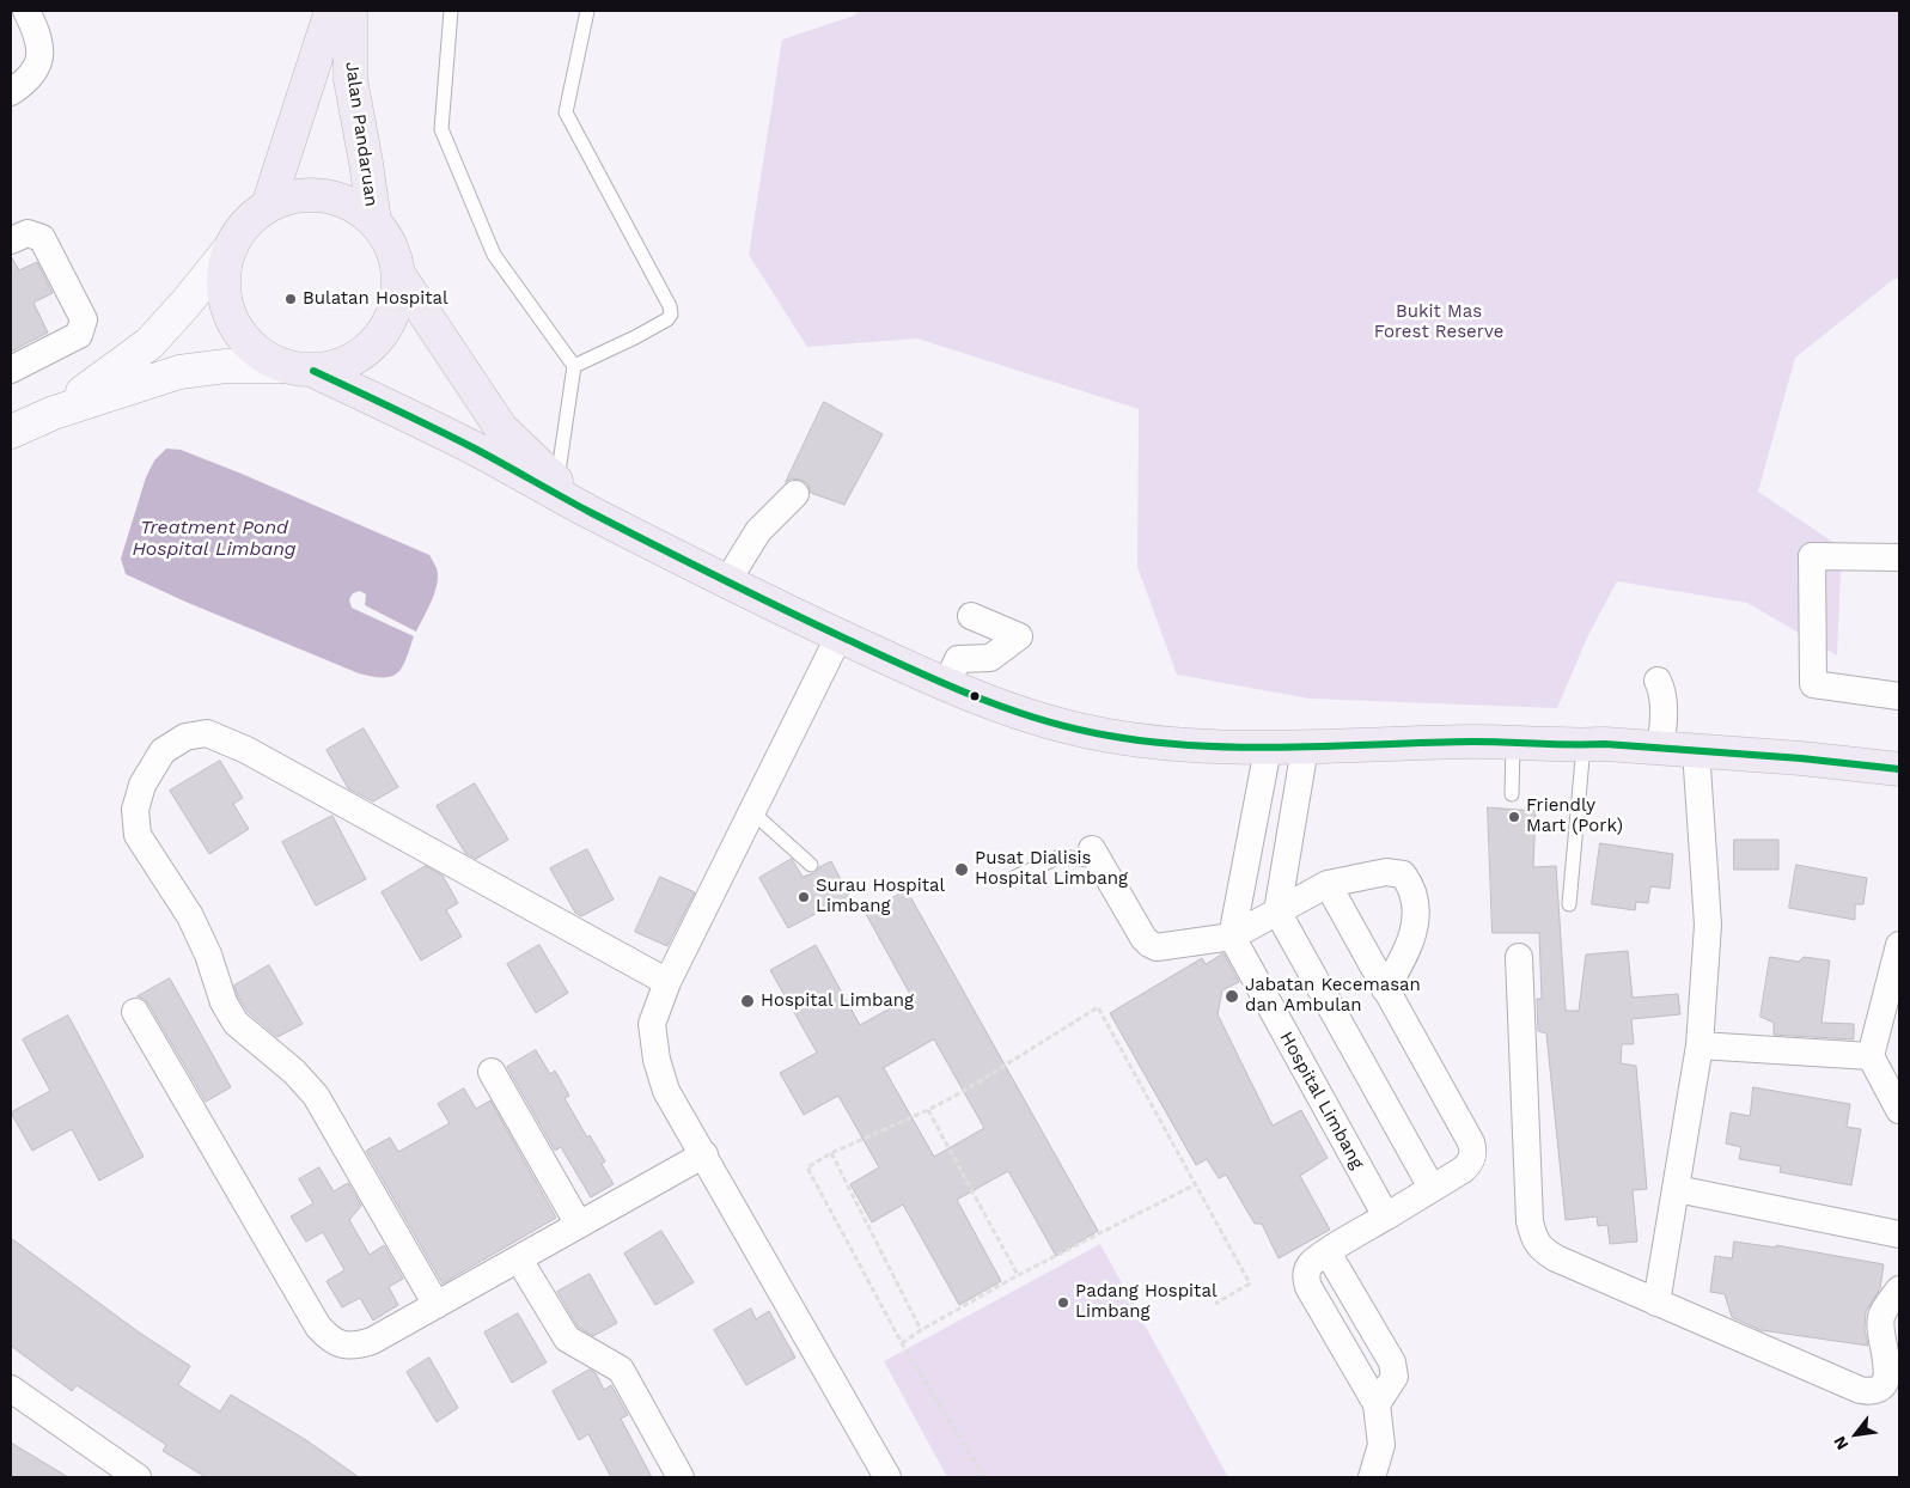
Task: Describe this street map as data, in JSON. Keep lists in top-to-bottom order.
{
  "streets": {
    "highway": ["Jalan Pandaruan"],
    "street": ["Hospital Limbang"]
  },
  "water": ["Treatment Pond Hospital Limbang"],
  "parks": ["Bukit Mas Forest Reserve"],
  "places": [
    "Bulatan Hospital",
    "Friendly Mart (Pork)",
    "Pusat Dialisis Hospital Limbang",
    "Surau Hospital Limbang",
    "Jabatan Kecemasan dan Ambulan",
    "Hospital Limbang",
    "Padang Hospital Limbang"
  ],
  "north": "bottom left"
}
